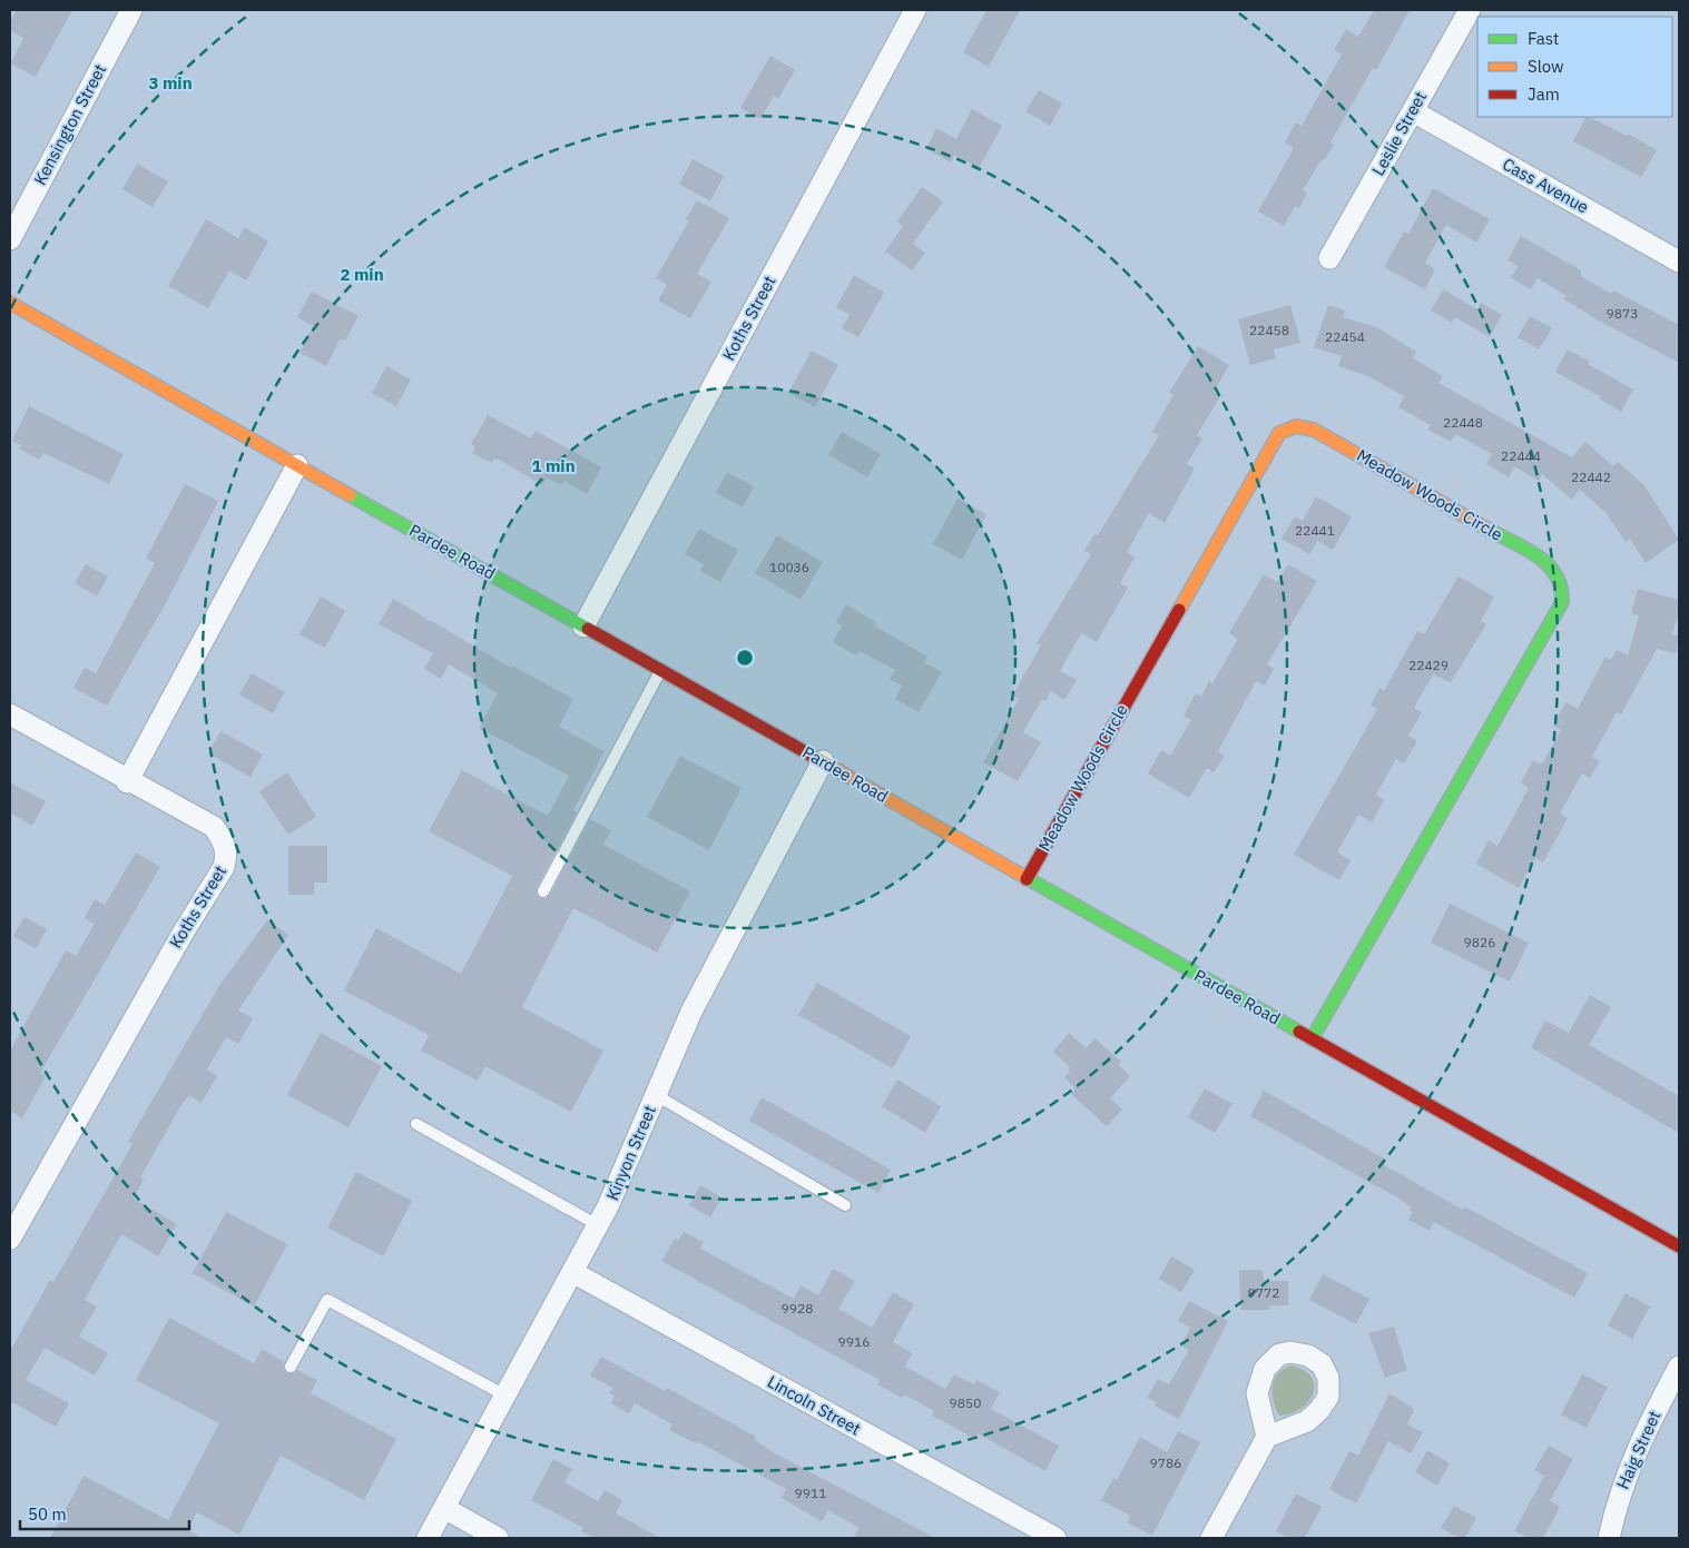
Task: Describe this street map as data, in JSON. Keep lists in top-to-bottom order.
{
  "streets": {
    "main road": ["Meadow Woods Circle", "Pardee Road"],
    "street": [
      "Kensington Street",
      "Leslie Street",
      "Cass Avenue",
      "Koths Street",
      "Kinyon Street",
      "Lincoln Street",
      "Haig Street"
    ]
  },
  "crossings": [
    ["Leslie Street", "Cass Avenue"],
    ["Koths Street", "Pardee Road"],
    ["Meadow Woods Circle", "Pardee Road"],
    ["Pardee Road", "Kinyon Street"],
    ["Kinyon Street", "Lincoln Street"]
  ],
  "house_numbers": [
    "9873",
    "22458",
    "22454",
    "22448",
    "22444",
    "22442",
    "22441",
    "10036",
    "22429",
    "9826",
    "9772",
    "9928",
    "9916",
    "9850",
    "9786",
    "9911"
  ],
  "legend": ["Fast", "Slow", "Jam"],
  "scale_bar": "50 m",
  "rings": ["3 min", "2 min", "1 min"]
}
